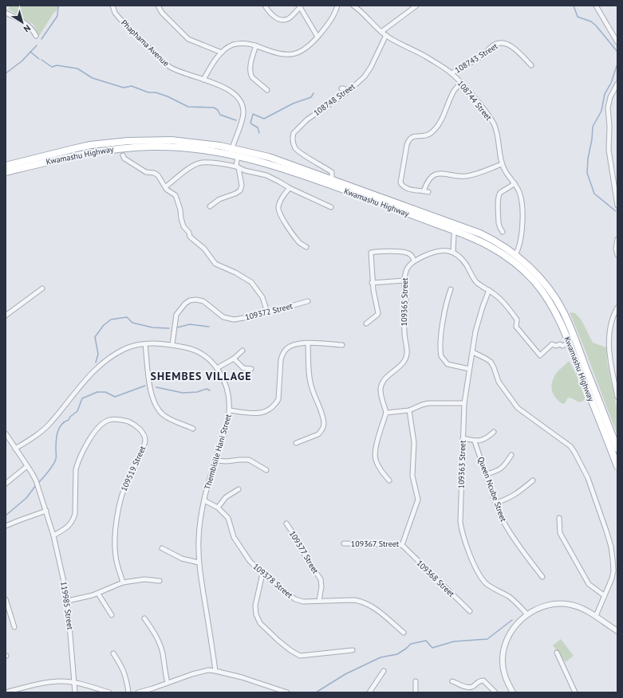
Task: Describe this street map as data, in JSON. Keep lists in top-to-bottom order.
{
  "streets": {
    "main road": ["Kwamashu Highway"],
    "street": [
      "Phaphama Avenue",
      "108743 Street",
      "108748 Street",
      "108744 Street",
      "109365 Street",
      "109372 Street",
      "Thembisile Hani Street",
      "109363 Street",
      "109519 Street",
      "Queen Ncube Street",
      "109367 Street",
      "109377 Street",
      "109368 Street",
      "109378 Street",
      "119985 Street"
    ]
  },
  "crossings": [
    ["Phaphama Avenue", "Kwamashu Highway"],
    ["108743 Street", "108744 Street"],
    ["108748 Street", "108744 Street"],
    ["108748 Street", "Kwamashu Highway"],
    ["108744 Street", "Kwamashu Highway"],
    ["109372 Street", "Thembisile Hani Street"],
    ["Thembisile Hani Street", "109378 Street"],
    ["Thembisile Hani Street", "119985 Street"],
    ["109519 Street", "119985 Street"],
    ["109367 Street", "109368 Street"],
    ["109377 Street", "109378 Street"]
  ],
  "districts": ["SHEMBES VILLAGE"],
  "north": "bottom right"
}
